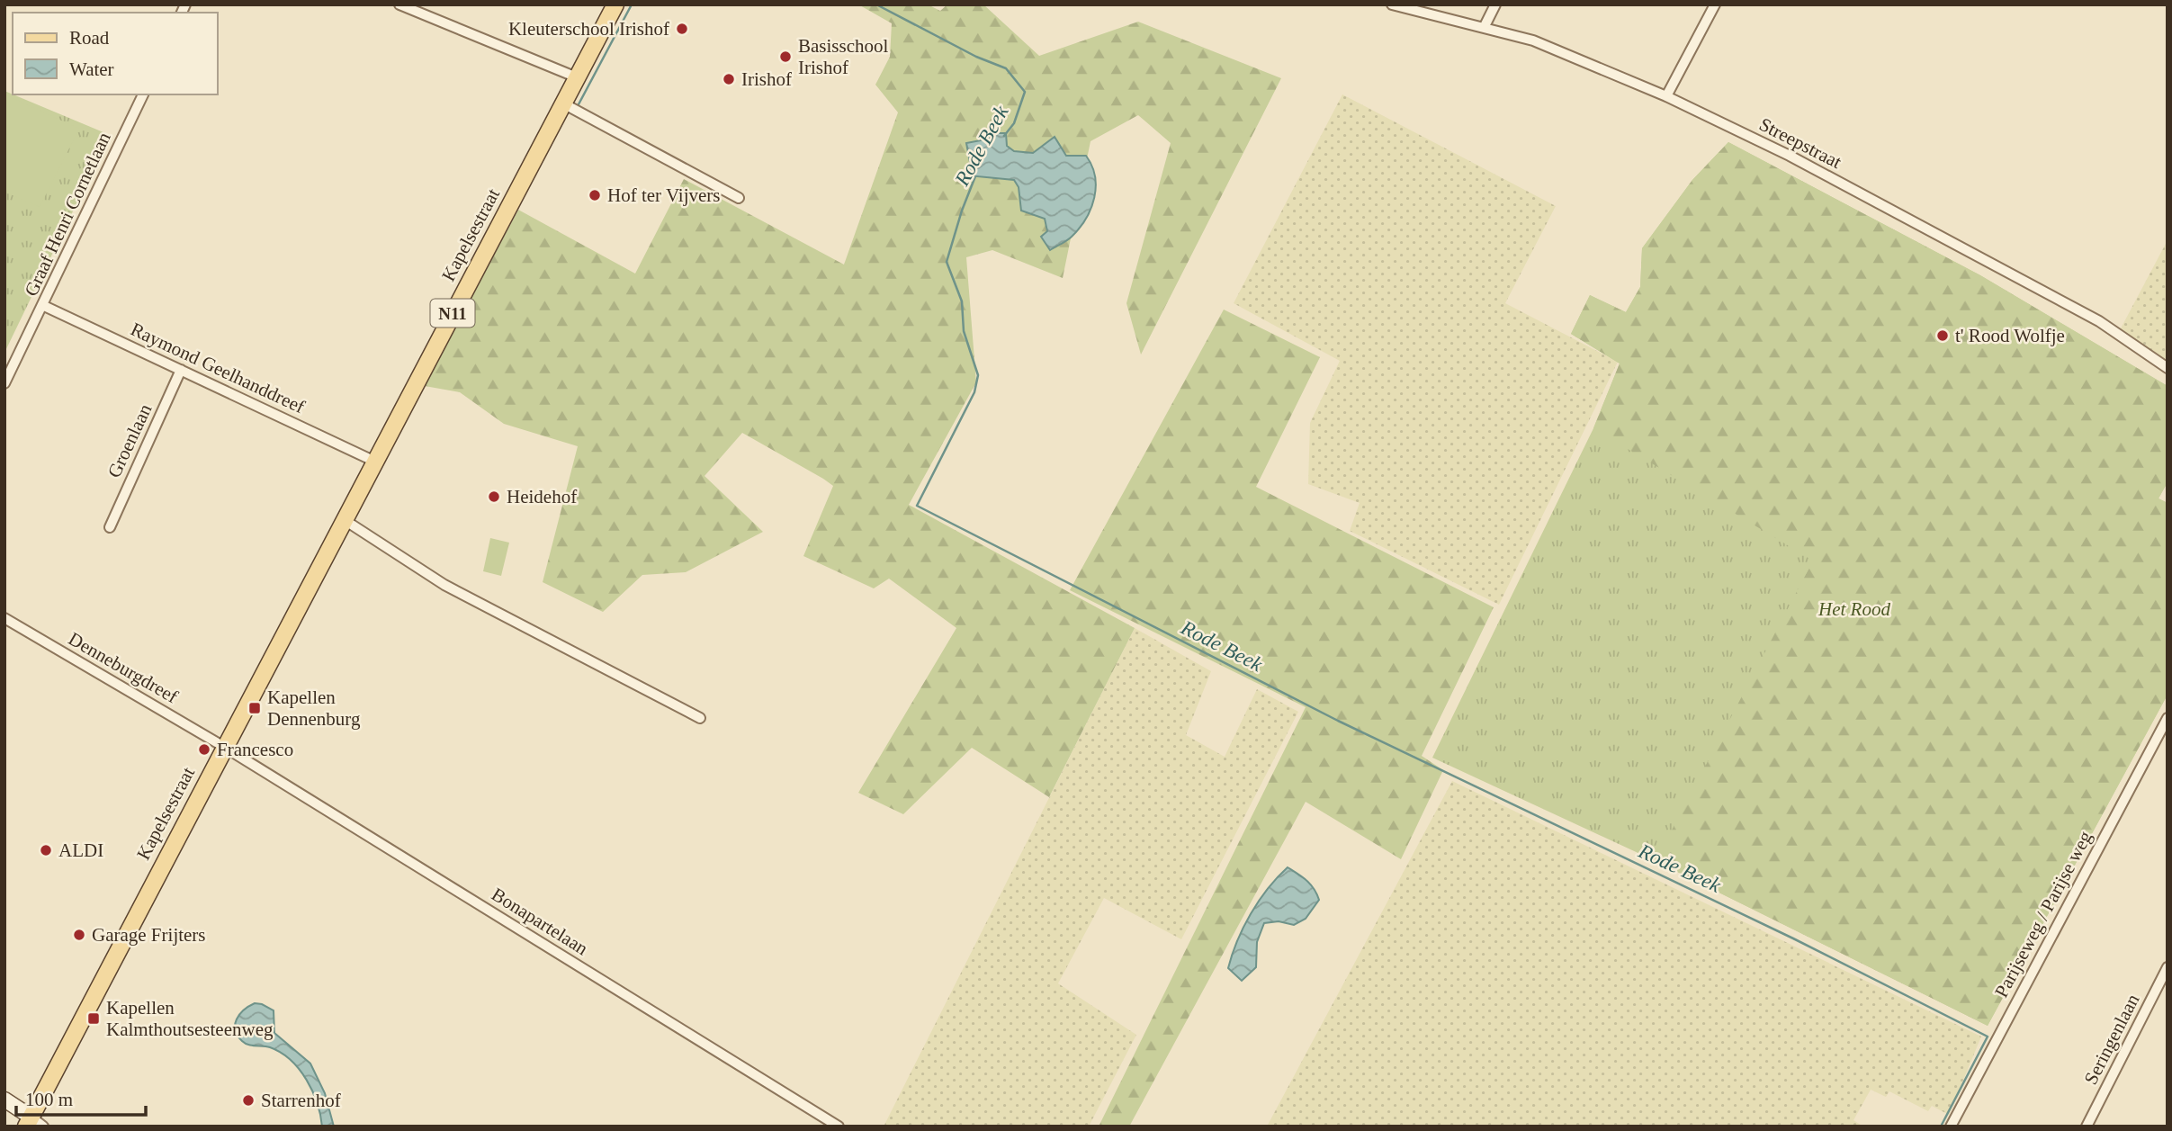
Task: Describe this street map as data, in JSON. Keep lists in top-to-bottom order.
{
  "streets": {
    "main road": ["Kapelsestraat", "N11"],
    "street": [
      "Streepstraat",
      "Graaf Henri Cornetlaan",
      "Raymond Geelhanddreef",
      "Groenlaan",
      "Denneburgdreef",
      "Parijseweg / Parijse weg",
      "Bonapartelaan",
      "Seringenlaan"
    ]
  },
  "crossings": [
    ["Graaf Henri Cornetlaan", "Raymond Geelhanddreef"],
    ["Kapelsestraat", "Raymond Geelhanddreef"],
    ["Kapelsestraat", "Denneburgdreef"],
    ["Kapelsestraat", "Bonapartelaan"],
    ["Raymond Geelhanddreef", "Groenlaan"],
    ["Denneburgdreef", "Bonapartelaan"]
  ],
  "water": ["Rode Beek"],
  "parks": ["Het Rood"],
  "places": {
    "other": [
      "Kleuterschool Irishof",
      "Basisschool Irishof",
      "Irishof",
      "Hof ter Vijvers",
      "t' Rood Wolfje",
      "Heidehof",
      "Francesco",
      "ALDI",
      "Garage Frijters",
      "Starrenhof"
    ],
    "transit": ["Kapellen Dennenburg", "Kapellen Kalmthoutsesteenweg"]
  },
  "legend": ["Road", "Water"],
  "scale_bar": "100 m"
}
